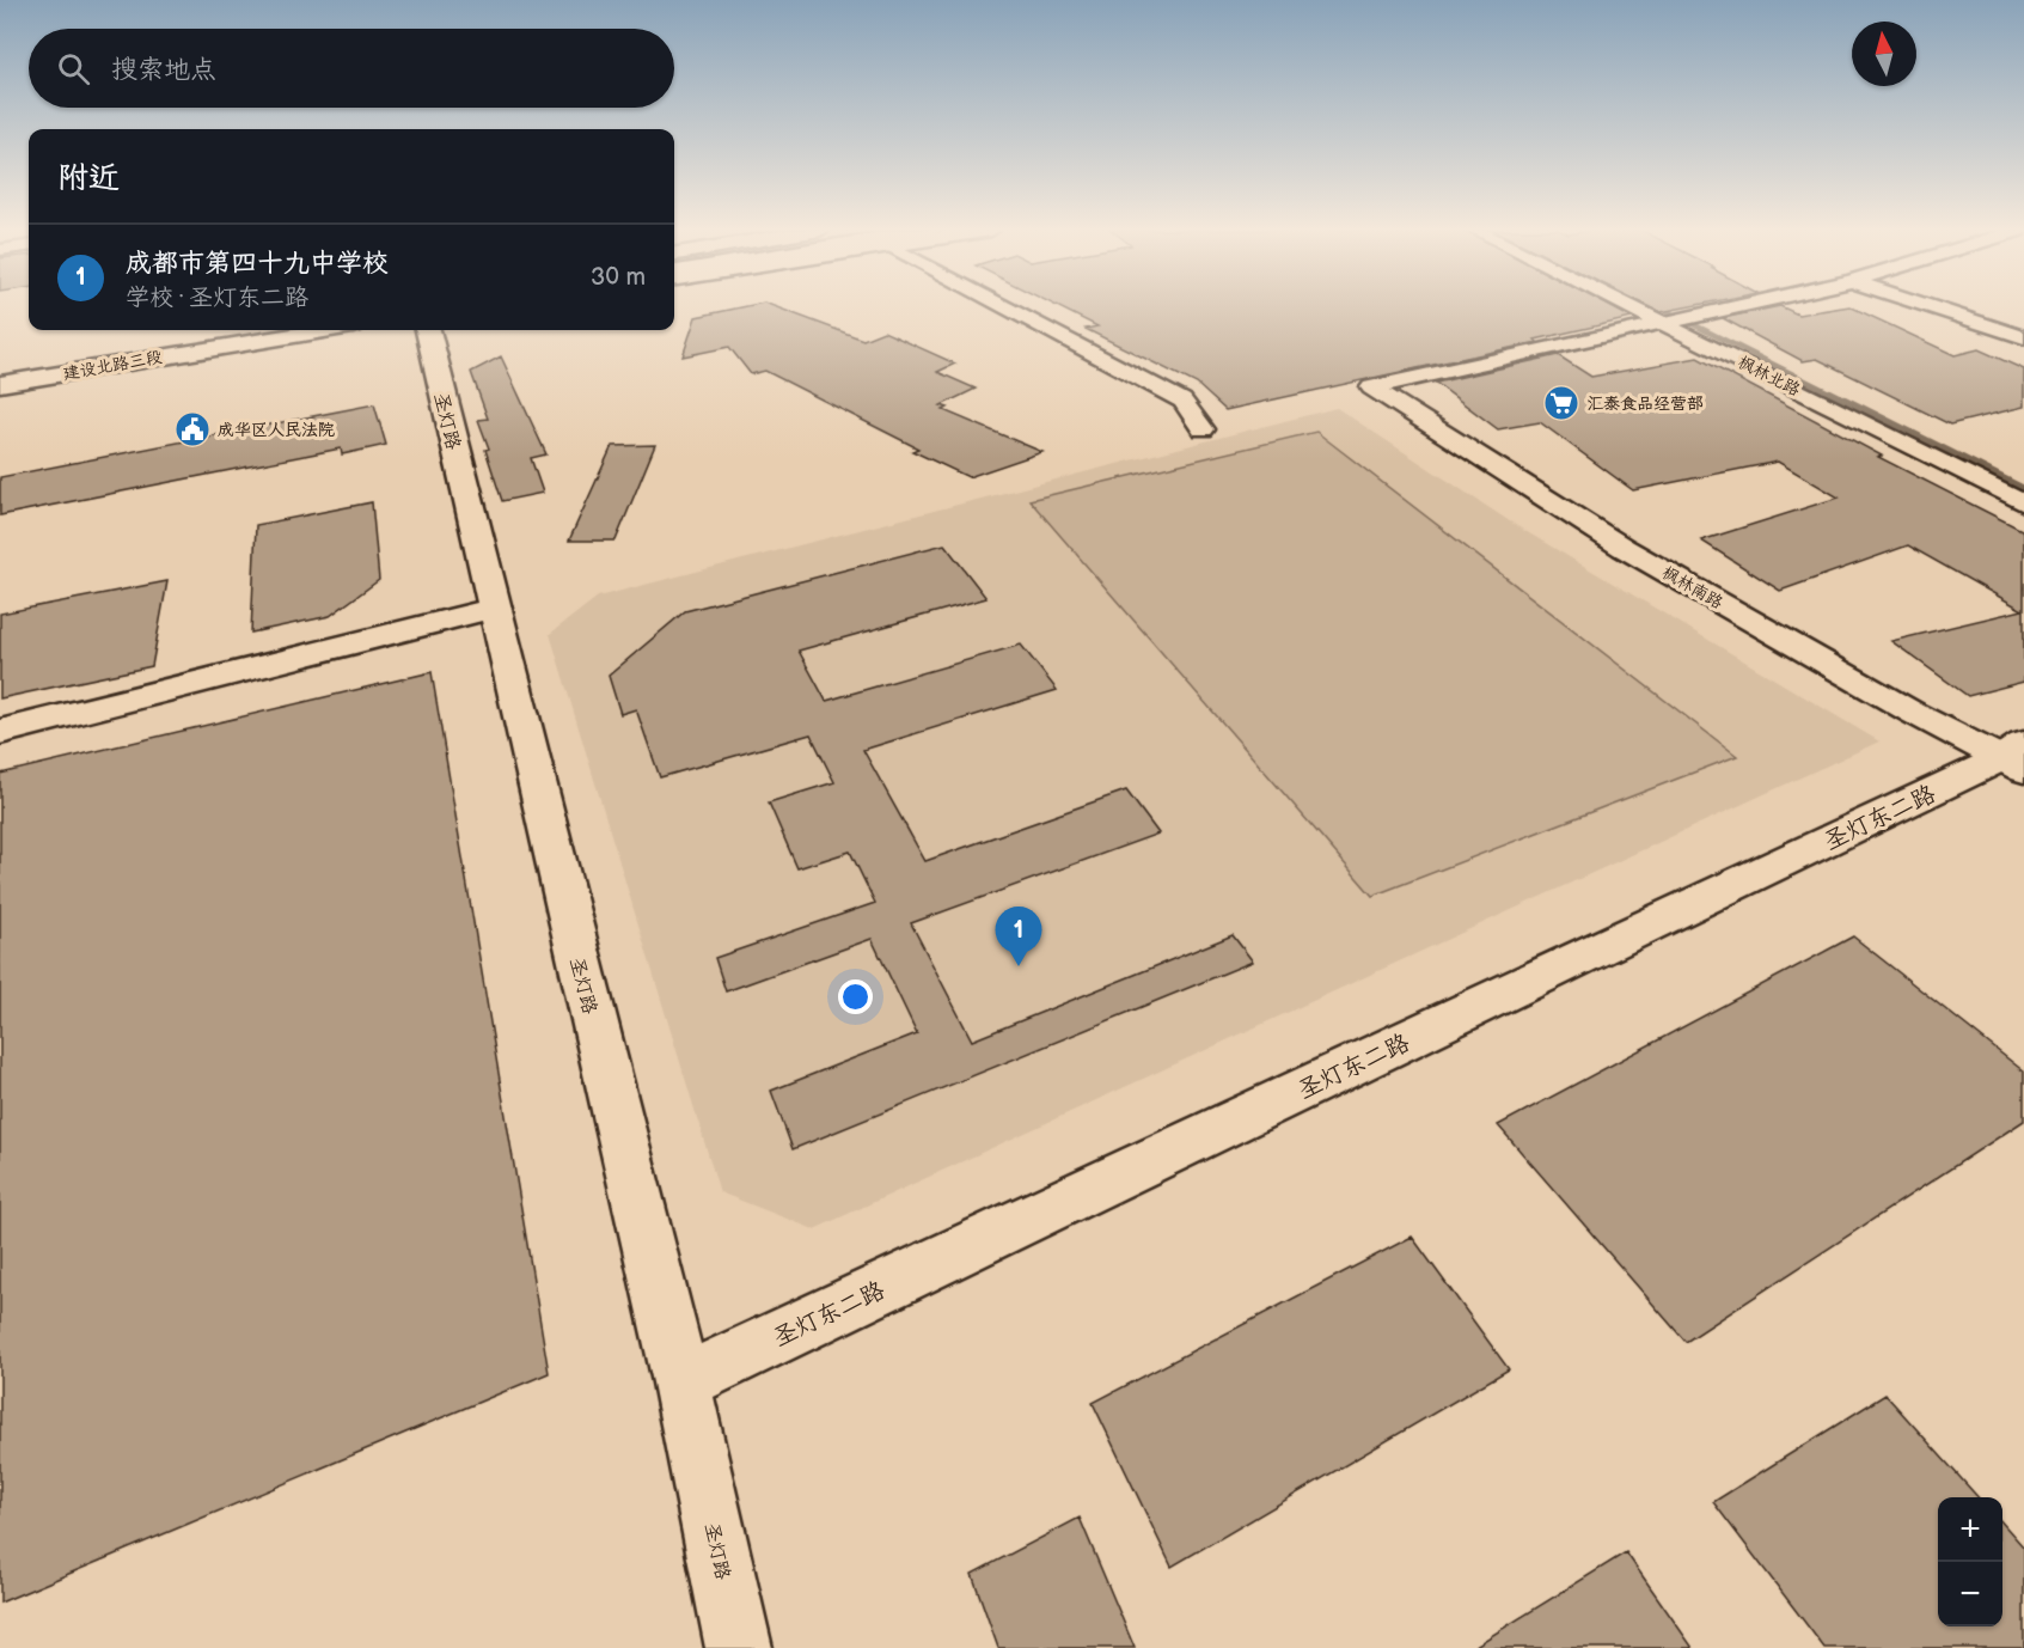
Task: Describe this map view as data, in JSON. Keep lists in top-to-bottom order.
{
  "streets": {
    "street": [
      "建设北路三段",
      "枫林北路",
      "圣灯路",
      "枫林南路",
      "圣灯东二路"
    ]
  },
  "crossings": [
    ["枫林北路", "枫林南路"],
    ["圣灯路", "圣灯东二路"],
    ["枫林南路", "圣灯东二路"]
  ],
  "places": {
    "supermarket": ["汇泰食品经营部"],
    "public building": ["成华区人民法院"]
  },
  "north": "top",
  "page": {
    "search": "搜索地点",
    "heading": "附近",
    "list": [
      {
        "mark": "1",
        "name": "成都市第四十九中学校",
        "note": "学校 · 圣灯东二路",
        "value": "30 m"
      }
    ],
    "pins": "1",
    "map_buttons": ["+", "−"]
  }
}
